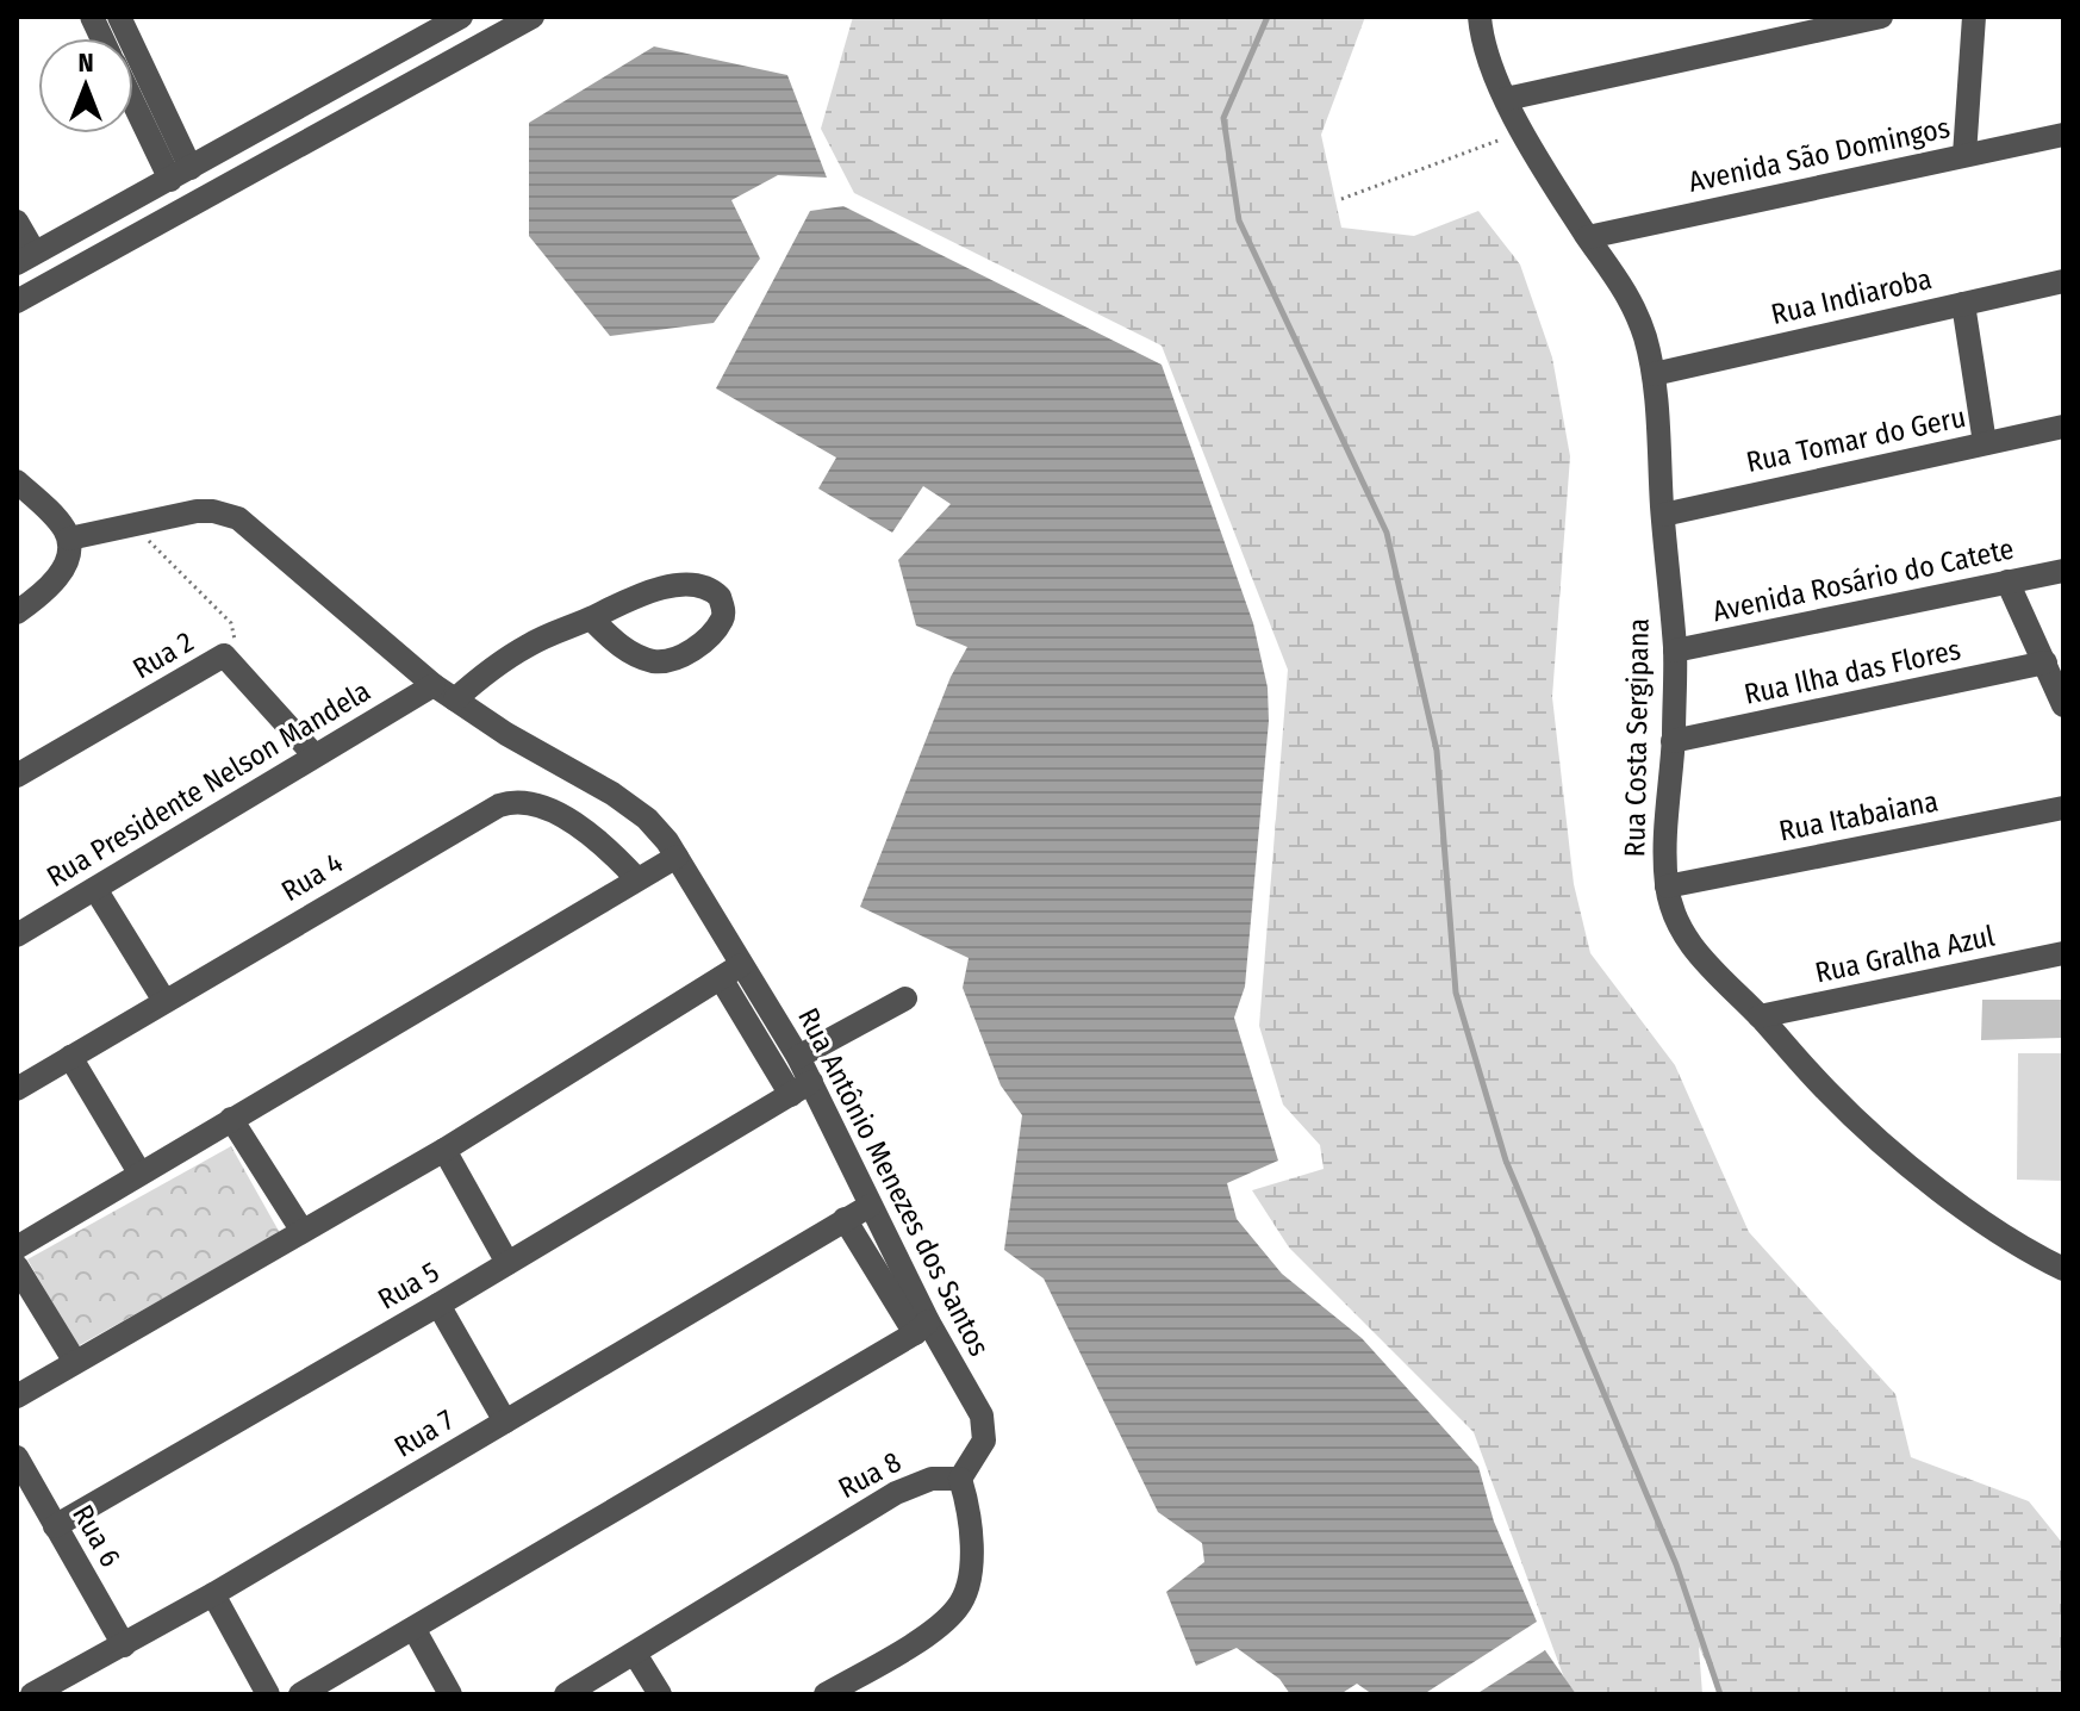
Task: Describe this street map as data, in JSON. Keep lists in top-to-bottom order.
{
  "streets": {
    "street": [
      "Avenida São Domingos",
      "Rua Indiaroba",
      "Rua Tomar do Geru",
      "Avenida Rosário do Catete",
      "Rua 2",
      "Rua Ilha das Flores",
      "Rua Costa Sergipana",
      "Rua Presidente Nelson Mandela",
      "Rua Itabaiana",
      "Rua 4",
      "Rua Gralha Azul",
      "Rua Antônio Menezes dos Santos",
      "Rua 5",
      "Rua 7",
      "Rua 8",
      "Rua 6"
    ]
  },
  "crossings": [
    ["Avenida São Domingos", "Rua Costa Sergipana"],
    ["Rua Indiaroba", "Rua Costa Sergipana"],
    ["Rua Tomar do Geru", "Rua Costa Sergipana"],
    ["Avenida Rosário do Catete", "Rua Costa Sergipana"],
    ["Rua 2", "Rua Presidente Nelson Mandela"],
    ["Rua Ilha das Flores", "Rua Costa Sergipana"],
    ["Rua Costa Sergipana", "Rua Itabaiana"],
    ["Rua Costa Sergipana", "Rua Gralha Azul"],
    ["Rua Presidente Nelson Mandela", "Rua Antônio Menezes dos Santos"],
    ["Rua Antônio Menezes dos Santos", "Rua 5"],
    ["Rua Antônio Menezes dos Santos", "Rua 7"],
    ["Rua Antônio Menezes dos Santos", "Rua 8"],
    ["Rua 5", "Rua 6"],
    ["Rua 7", "Rua 6"]
  ],
  "north": "top"
}
